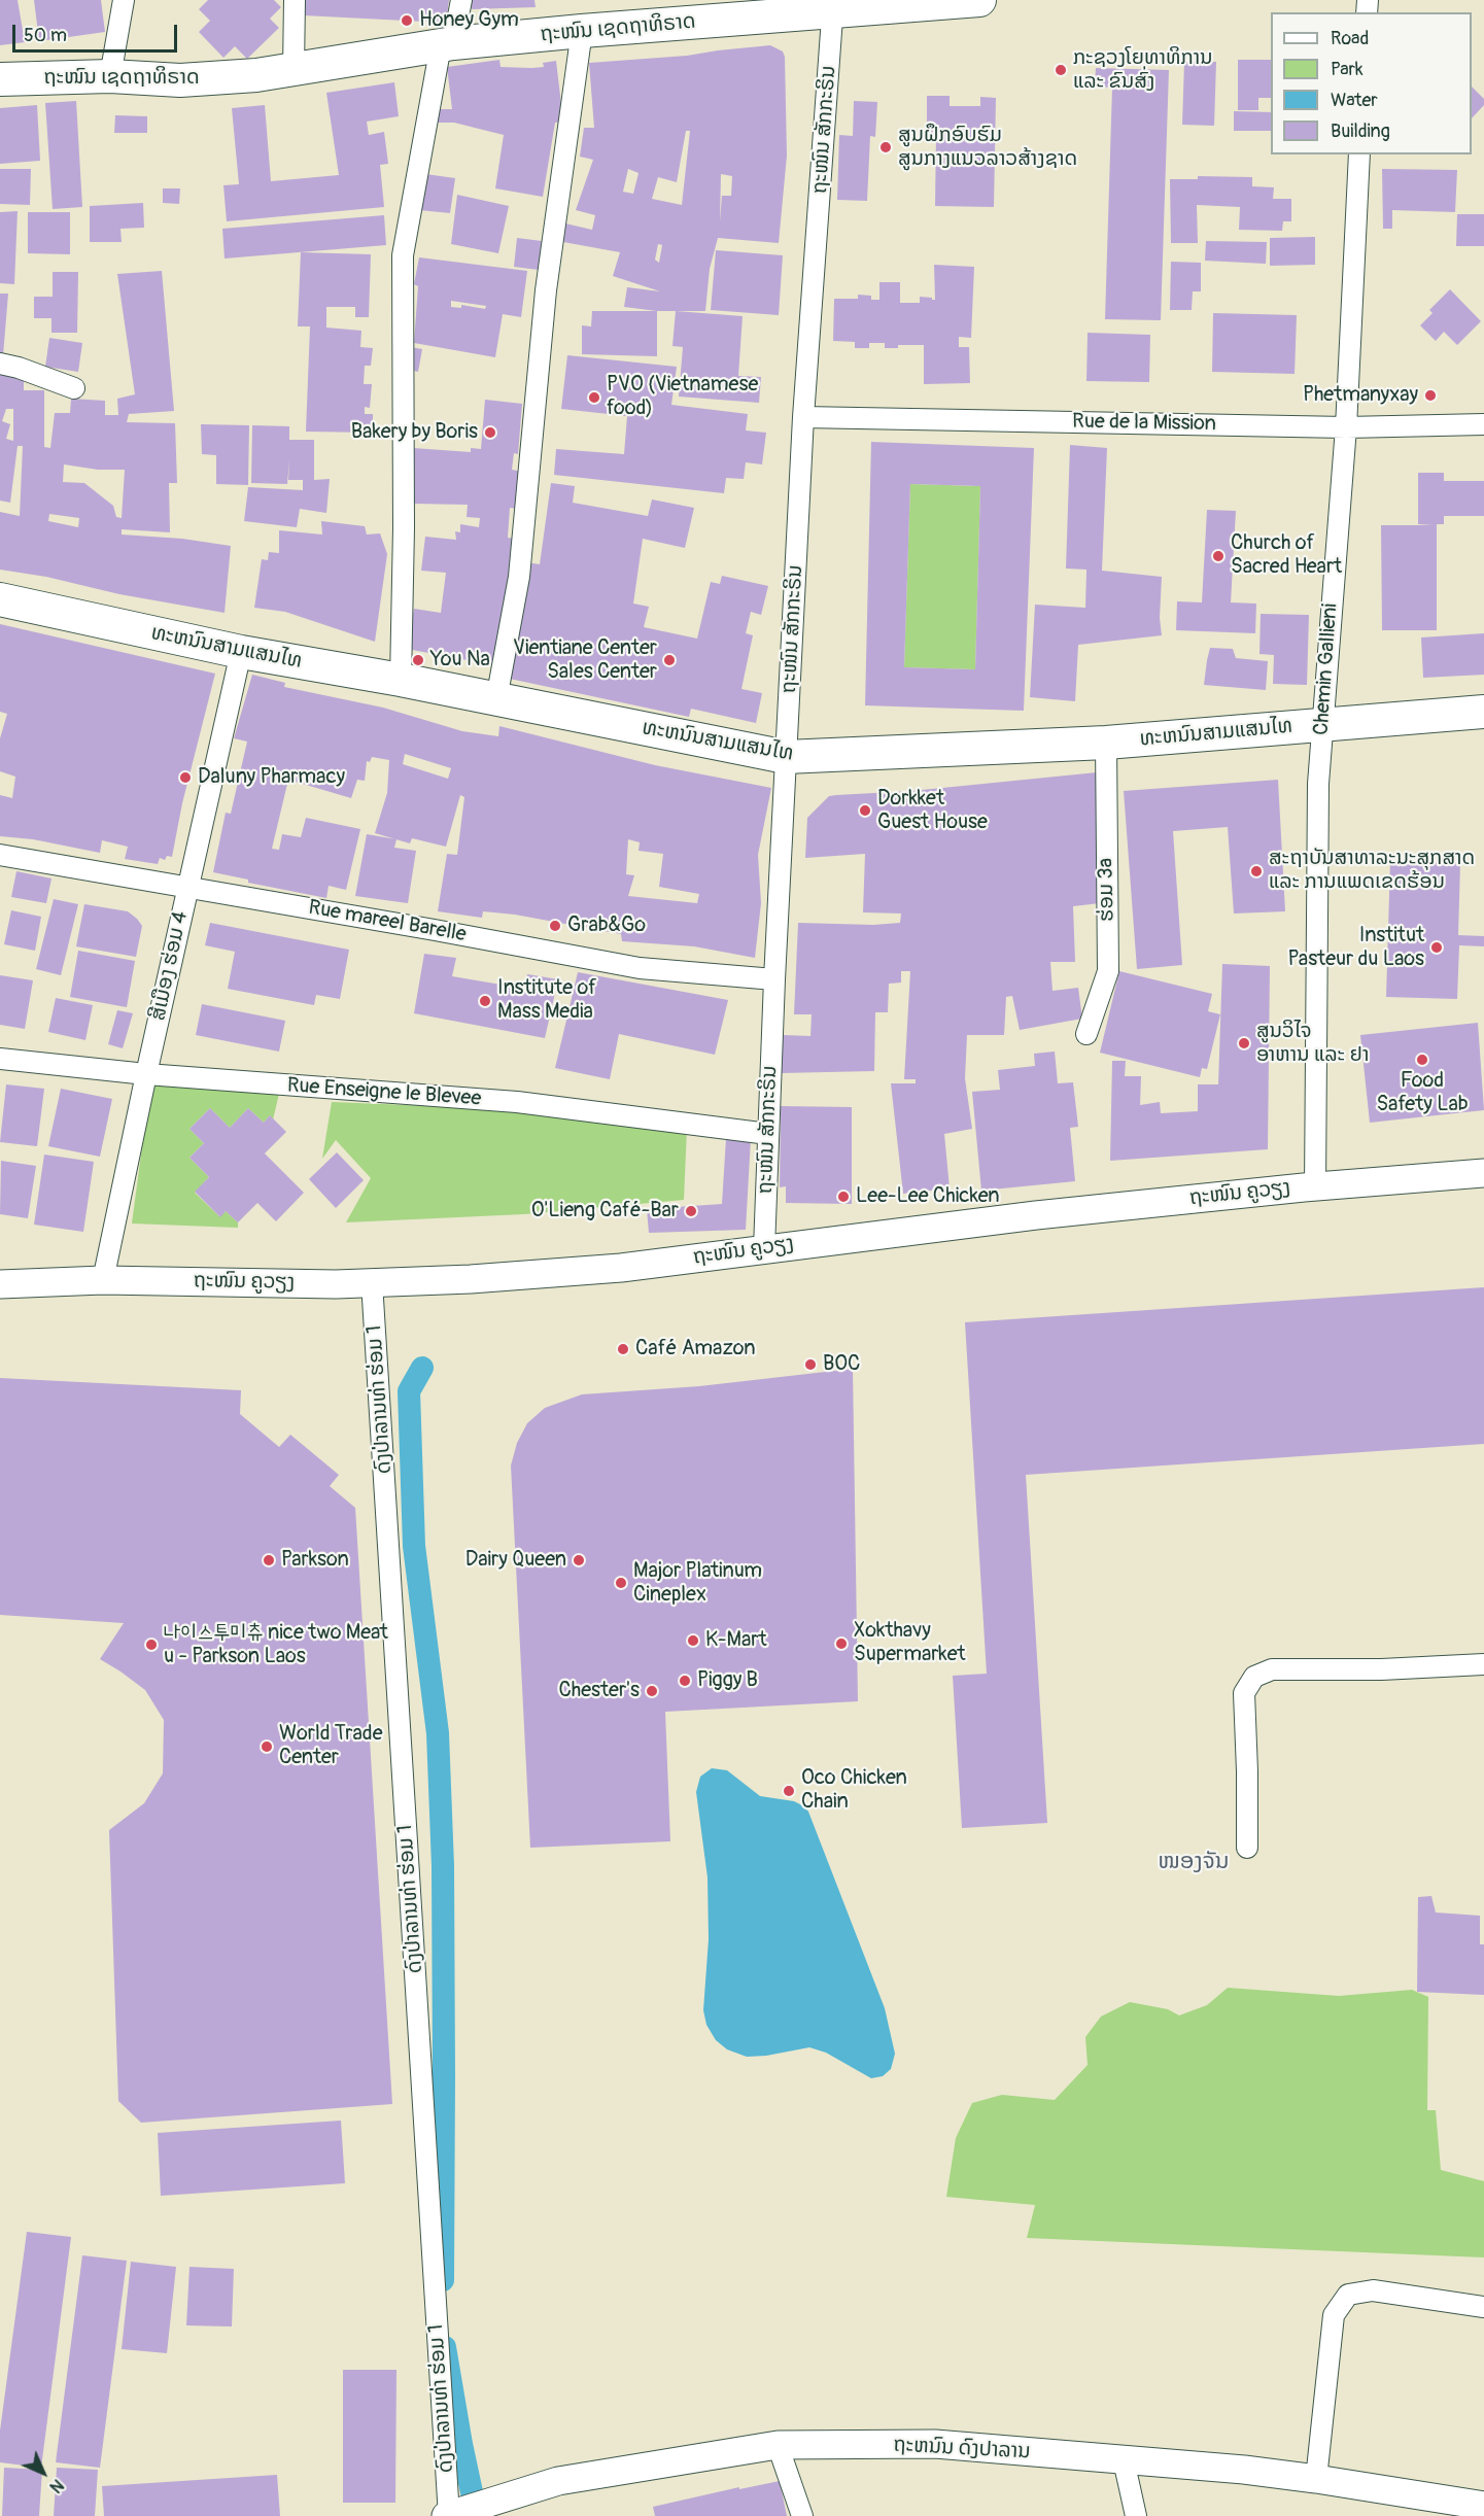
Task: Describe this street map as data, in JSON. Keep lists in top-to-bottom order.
{
  "streets": {
    "main road": ["ຖະໜົນ ເຊດຖາທິຣາດ", "ທະຫນົນສາມແສນໄທ"],
    "street": [
      "ຖະໜົນ ສັກກະຣິນ",
      "Rue de la Mission",
      "Chemin Gallieni",
      "ຮ່ອມ 3a",
      "Rue mareel Barelle",
      "ສີເມືອງ ຮ່ອມ 4",
      "Rue Enseigne le Blevee",
      "ຖະໜົນ ຄູວຽງ",
      "ດົງປ່າລານທ່າ ຮ່ອມ 1",
      "ຖະຫນົນ ດົງປາລານ"
    ]
  },
  "crossings": [
    ["ຖະໜົນ ເຊດຖາທິຣາດ", "ຖະໜົນ ສັກກະຣິນ"],
    ["ຖະໜົນ ສັກກະຣິນ", "Rue de la Mission"],
    ["ຖະໜົນ ສັກກະຣິນ", "ທະຫນົນສາມແສນໄທ"],
    ["ຖະໜົນ ສັກກະຣິນ", "Rue mareel Barelle"],
    ["ຖະໜົນ ສັກກະຣິນ", "Rue Enseigne le Blevee"],
    ["ຖະໜົນ ສັກກະຣິນ", "ຖະໜົນ ຄູວຽງ"],
    ["Rue de la Mission", "Chemin Gallieni"],
    ["ທະຫນົນສາມແສນໄທ", "Chemin Gallieni"],
    ["ທະຫນົນສາມແສນໄທ", "ຮ່ອມ 3a"],
    ["ທະຫນົນສາມແສນໄທ", "ສີເມືອງ ຮ່ອມ 4"],
    ["Chemin Gallieni", "ຖະໜົນ ຄູວຽງ"],
    ["Rue mareel Barelle", "ສີເມືອງ ຮ່ອມ 4"],
    ["ສີເມືອງ ຮ່ອມ 4", "Rue Enseigne le Blevee"],
    ["ສີເມືອງ ຮ່ອມ 4", "ຖະໜົນ ຄູວຽງ"],
    ["ຖະໜົນ ຄູວຽງ", "ດົງປ່າລານທ່າ ຮ່ອມ 1"],
    ["ດົງປ່າລານທ່າ ຮ່ອມ 1", "ຖະຫນົນ ດົງປາລານ"]
  ],
  "districts": ["ໜອງຈັນ"],
  "places": [
    "Honey Gym",
    "ກະຊວງໂຍທາທິການ ແລະ ຂົນສົ່ງ",
    "ສູນຝຶກອົບຮົມ ສູນກາງແນວລາວສ້າງຊາດ",
    "Phetmanyxay",
    "PVO (Vietnamese food)",
    "Bakery by Boris",
    "Church of Sacred Heart",
    "You Na",
    "Vientiane Center Sales Center",
    "Daluny Pharmacy",
    "Dorkket Guest House",
    "ສະຖາບັນສາທາລະນະສຸກສາດ ແລະ ການແພດເຂດຮ້ອນ",
    "Grab&Go",
    "Institut Pasteur du Laos",
    "Institute of Mass Media",
    "ສູນວິໄຈ ອາຫານ ແລະ ຢາ",
    "Food Safety Lab",
    "Lee-Lee Chicken",
    "O'Lieng Café-Bar",
    "Café Amazon",
    "BOC",
    "Parkson",
    "Dairy Queen",
    "Major Platinum Cineplex",
    "K-Mart",
    "Xokthavy Supermarket",
    "나이스투미츄 nice two Meat u - Parkson Laos",
    "Piggy B",
    "Chester's",
    "World Trade Center",
    "Oco Chicken Chain"
  ],
  "legend": [
    "Road",
    "Park",
    "Water",
    "Building"
  ],
  "scale_bar": "50 m",
  "north": "bottom right"
}
